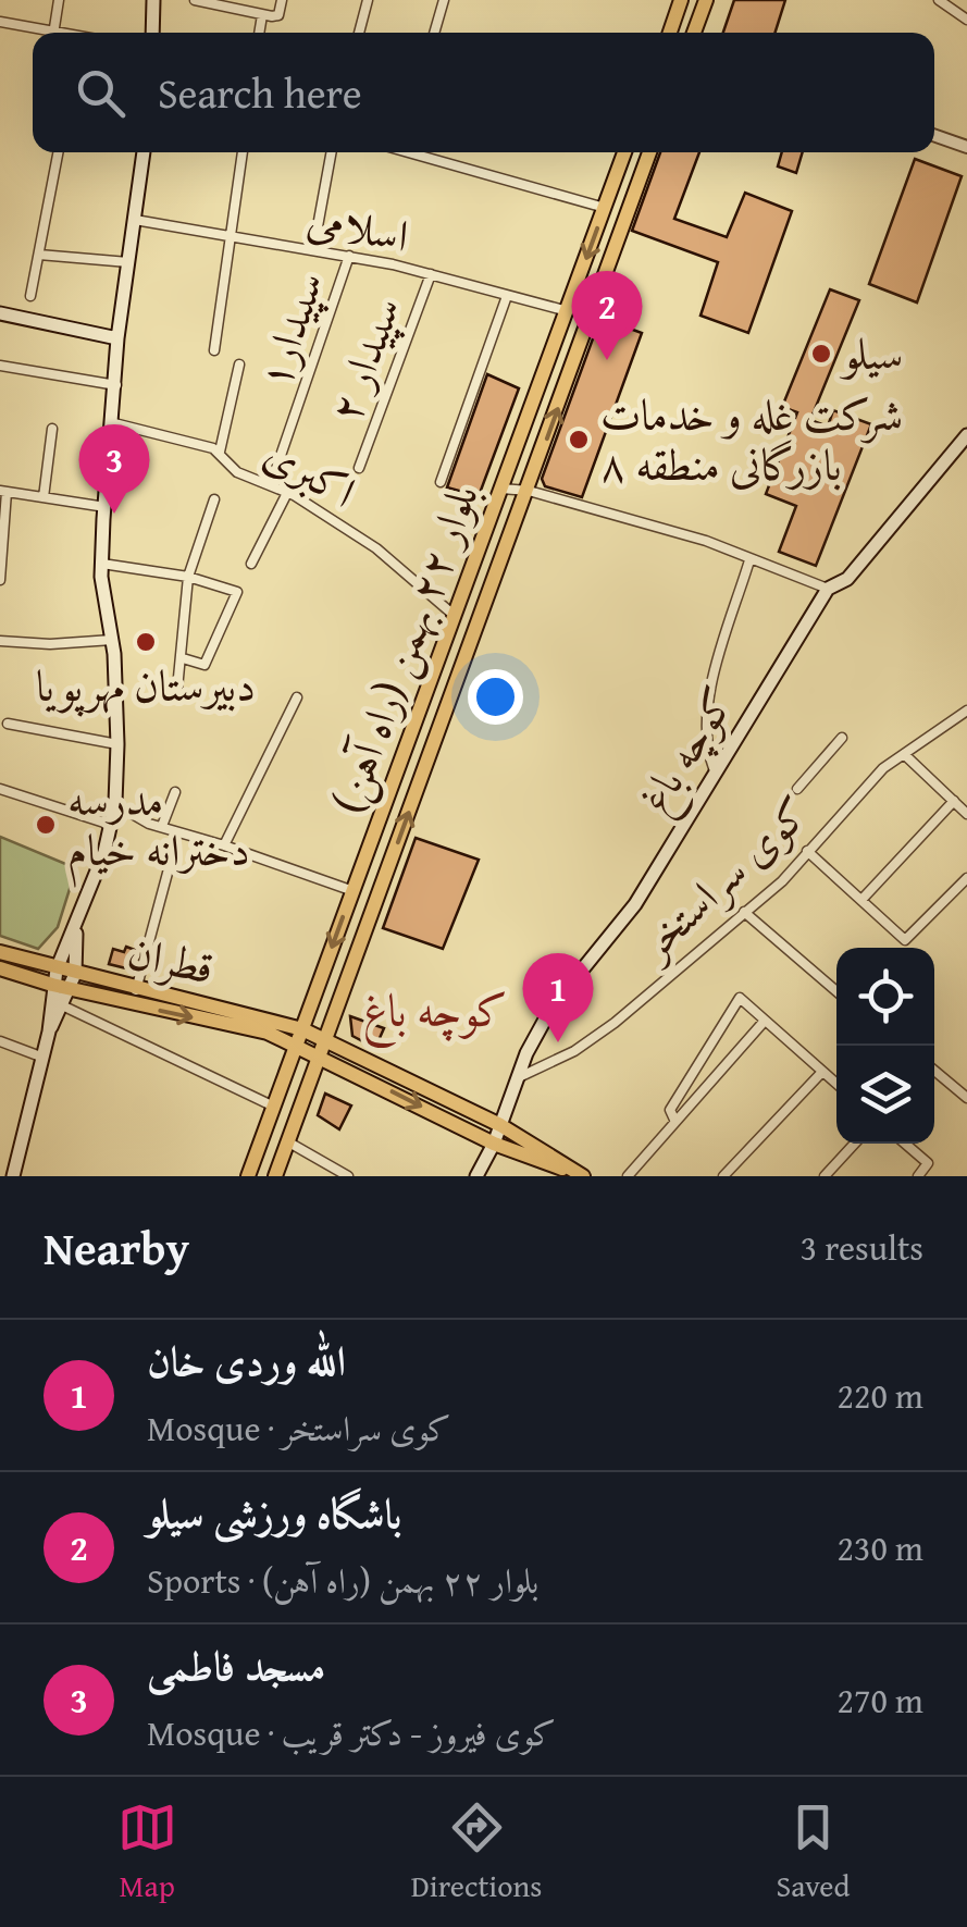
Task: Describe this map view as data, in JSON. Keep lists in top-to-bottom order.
{
  "streets": {
    "main road": ["بلوار ۲۲ بهمن (راه آهن)", "کوچه باغ", "قطران"],
    "street": [
      "اسلامی",
      "سپیدار۱",
      "سپیدار ۲",
      "اکبری",
      "کوی سراستخر"
    ]
  },
  "crossings": [
    ["اسلامی", "سپیدار۱"],
    ["اسلامی", "سپیدار ۲"],
    ["اسلامی", "بلوار ۲۲ بهمن (راه آهن)"],
    ["سپیدار۱", "اکبری"],
    ["اکبری", "بلوار ۲۲ بهمن (راه آهن)"],
    ["بلوار ۲۲ بهمن (راه آهن)", "قطران"],
    ["کوچه باغ", "کوی سراستخر"]
  ],
  "districts": ["کوچه باغ"],
  "places": [
    "سیلو",
    "شرکت غله و خدمات بازرگانی منطقه ۸",
    "دبیرستان مهرپویا",
    "مدرسه دخترانه خیام"
  ],
  "page": {
    "search": "Search here",
    "pins": ["2", "3", "1"],
    "heading": ["Nearby", "3 results"],
    "list": [
      {
        "mark": "1",
        "name": "الله وردی خان",
        "note": "Mosque · کوی سراستخر",
        "value": "220 m"
      },
      {
        "mark": "2",
        "name": "باشگاه ورزشی سیلو",
        "note": "Sports · بلوار ۲۲ بهمن (راه آهن)",
        "value": "230 m"
      },
      {
        "mark": "3",
        "name": "مسجد فاطمی",
        "note": "Mosque · کوی فیروز - دکتر قریب",
        "value": "270 m"
      }
    ],
    "nav": ["Map", "Directions", "Saved"]
  }
}
